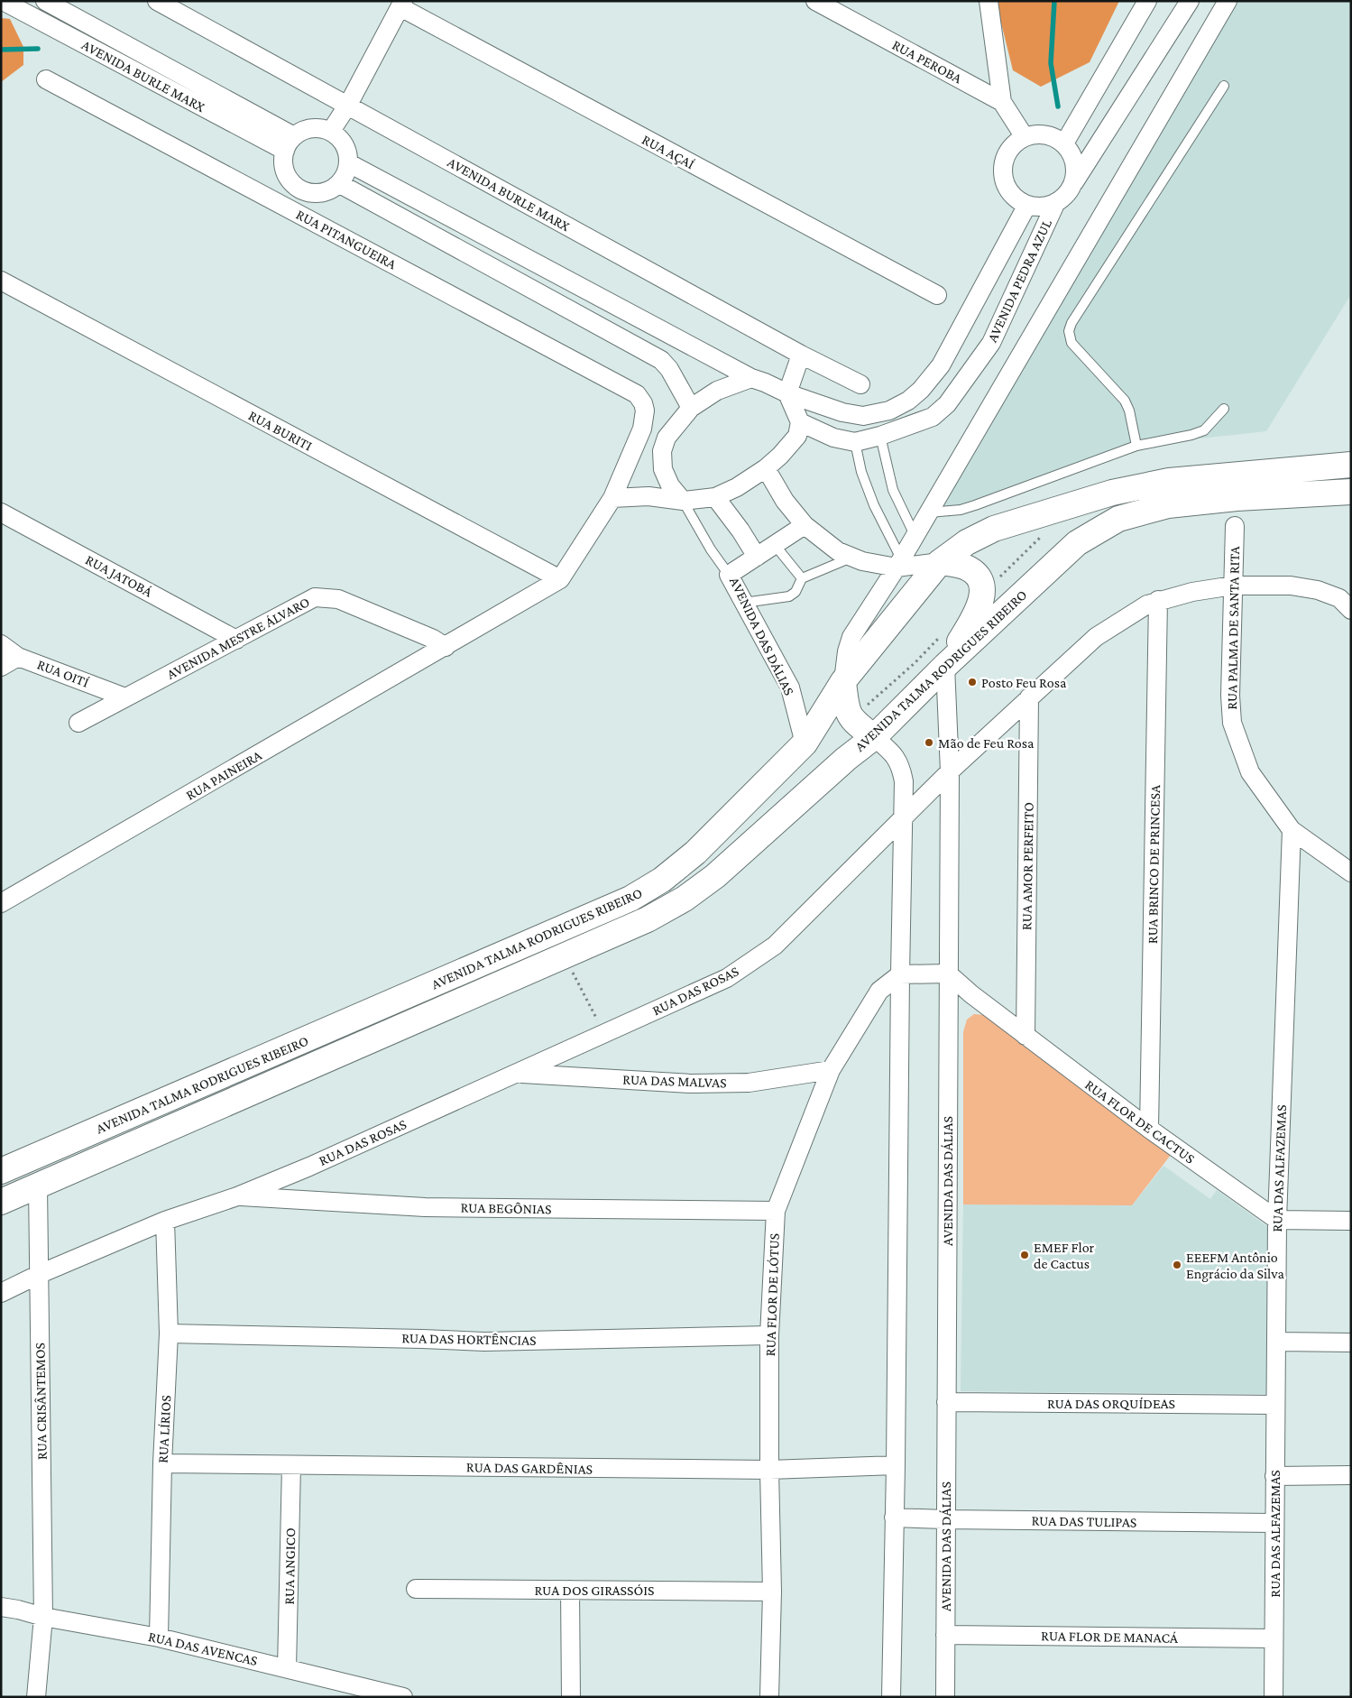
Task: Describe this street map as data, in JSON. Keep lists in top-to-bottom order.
{
  "streets": {
    "main road": ["AVENIDA TALMA RODRIGUES RIBEIRO"],
    "street": [
      "RUA PEROBA",
      "AVENIDA BURLE MARX",
      "RUA AÇAÍ",
      "RUA PITANGUEIRA",
      "AVENIDA PEDRA AZUL",
      "RUA BURITI",
      "RUA JATOBÁ",
      "RUA PALMA DE SANTA RITA",
      "AVENIDA DAS DÁLIAS",
      "AVENIDA MESTRE ÁLVARO",
      "RUA OITÍ",
      "RUA PAINEIRA",
      "RUA BRINCO DE PRINCESA",
      "RUA AMOR PERFEITO",
      "RUA DAS ROSAS",
      "RUA DAS MALVAS",
      "RUA FLOR DE CACTUS",
      "RUA DAS ALFAZEMAS",
      "RUA BEGÔNIAS",
      "RUA FLOR DE LÓTUS",
      "RUA DAS HORTÊNCIAS",
      "RUA CRISÂNTEMOS",
      "RUA DAS ORQUÍDEAS",
      "RUA LÍRIOS",
      "RUA DAS GARDÊNIAS",
      "RUA DAS TULIPAS",
      "RUA ANGICO",
      "RUA DOS GIRASSÓIS",
      "RUA FLOR DE MANACÁ",
      "RUA DAS AVENCAS"
    ]
  },
  "crossings": [
    ["RUA PEROBA", "AVENIDA PEDRA AZUL"],
    ["RUA JATOBÁ", "AVENIDA MESTRE ÁLVARO"],
    ["RUA PALMA DE SANTA RITA", "RUA DAS ROSAS"],
    ["RUA PALMA DE SANTA RITA", "RUA DAS ALFAZEMAS"],
    ["AVENIDA DAS DÁLIAS", "AVENIDA TALMA RODRIGUES RIBEIRO"],
    ["AVENIDA DAS DÁLIAS", "RUA DAS ROSAS"],
    ["AVENIDA DAS DÁLIAS", "RUA FLOR DE CACTUS"],
    ["AVENIDA DAS DÁLIAS", "RUA DAS ORQUÍDEAS"],
    ["AVENIDA DAS DÁLIAS", "RUA DAS TULIPAS"],
    ["AVENIDA DAS DÁLIAS", "RUA FLOR DE MANACÁ"],
    ["AVENIDA MESTRE ÁLVARO", "RUA OITÍ"],
    ["AVENIDA MESTRE ÁLVARO", "RUA PAINEIRA"],
    ["AVENIDA TALMA RODRIGUES RIBEIRO", "RUA CRISÂNTEMOS"],
    ["RUA BRINCO DE PRINCESA", "RUA DAS ROSAS"],
    ["RUA BRINCO DE PRINCESA", "RUA FLOR DE CACTUS"],
    ["RUA AMOR PERFEITO", "RUA DAS ROSAS"],
    ["RUA AMOR PERFEITO", "RUA FLOR DE CACTUS"],
    ["RUA DAS ROSAS", "RUA DAS MALVAS"],
    ["RUA DAS ROSAS", "RUA BEGÔNIAS"],
    ["RUA DAS ROSAS", "RUA CRISÂNTEMOS"],
    ["RUA DAS ROSAS", "RUA LÍRIOS"],
    ["RUA DAS MALVAS", "RUA FLOR DE LÓTUS"],
    ["RUA FLOR DE CACTUS", "RUA DAS ALFAZEMAS"],
    ["RUA DAS ALFAZEMAS", "RUA DAS ORQUÍDEAS"],
    ["RUA DAS ALFAZEMAS", "RUA DAS TULIPAS"],
    ["RUA DAS ALFAZEMAS", "RUA FLOR DE MANACÁ"],
    ["RUA BEGÔNIAS", "RUA FLOR DE LÓTUS"],
    ["RUA FLOR DE LÓTUS", "RUA DAS HORTÊNCIAS"],
    ["RUA FLOR DE LÓTUS", "RUA DAS GARDÊNIAS"],
    ["RUA FLOR DE LÓTUS", "RUA DOS GIRASSÓIS"],
    ["RUA DAS HORTÊNCIAS", "RUA LÍRIOS"],
    ["RUA CRISÂNTEMOS", "RUA DAS AVENCAS"],
    ["RUA LÍRIOS", "RUA DAS GARDÊNIAS"],
    ["RUA LÍRIOS", "RUA DAS AVENCAS"],
    ["RUA DAS GARDÊNIAS", "RUA ANGICO"],
    ["RUA ANGICO", "RUA DAS AVENCAS"]
  ],
  "places": [
    "Posto Feu Rosa",
    "Mão de Feu Rosa",
    "EMEF Flor de Cactus",
    "EEEFM Antônio Engrácio da Silva"
  ]
}
